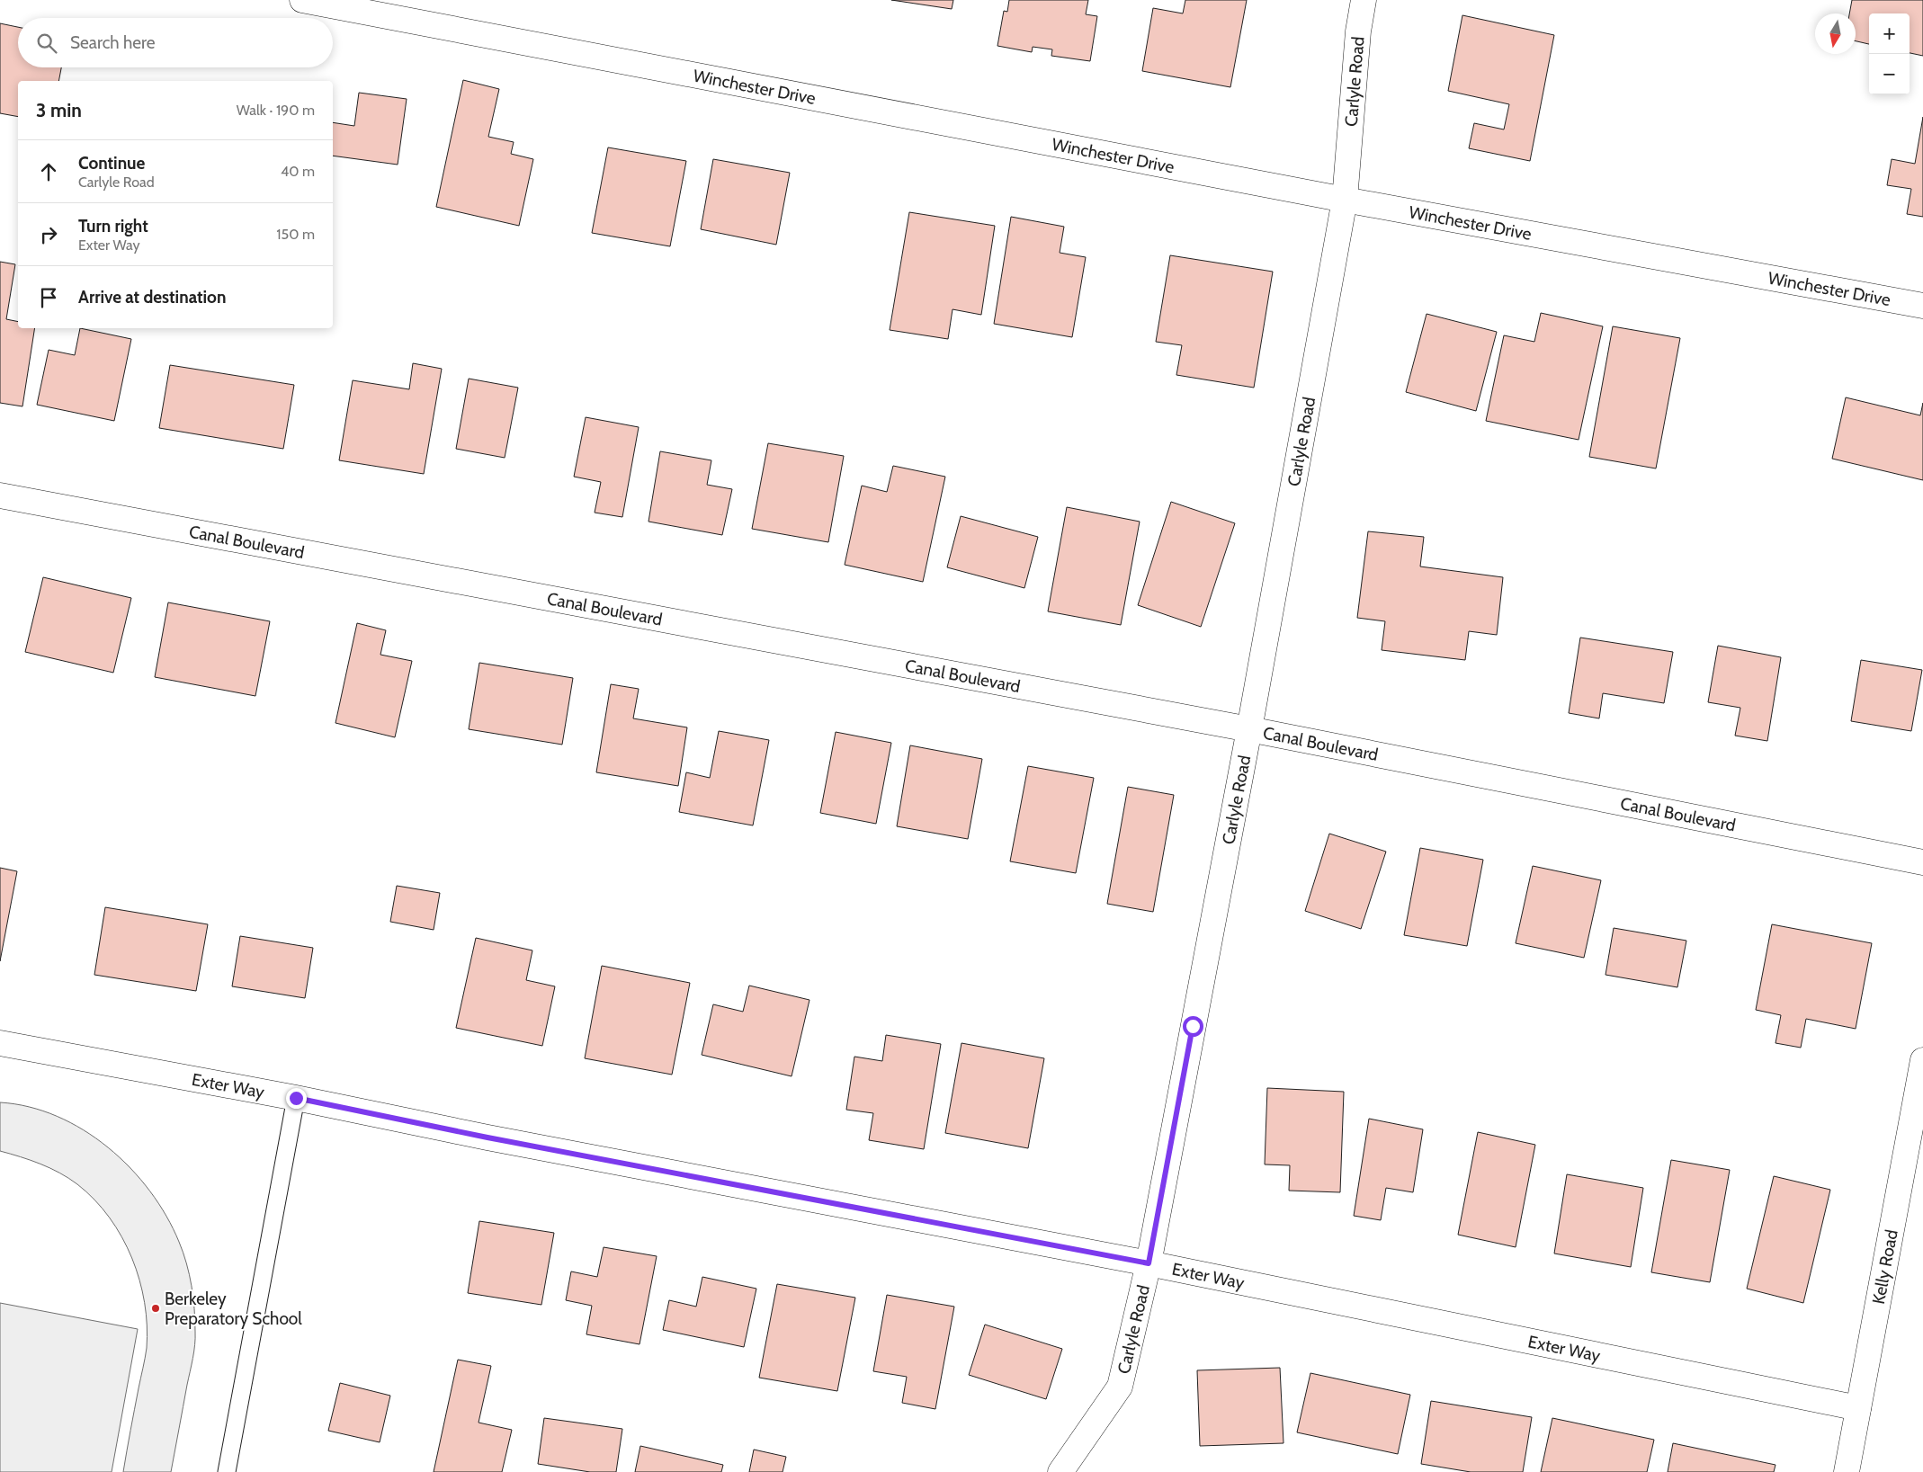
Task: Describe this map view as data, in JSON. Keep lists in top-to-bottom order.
{
  "streets": {
    "street": [
      "Carlyle Road",
      "Winchester Drive",
      "Canal Boulevard",
      "Exter Way",
      "Kelly Road"
    ]
  },
  "crossings": [
    ["Carlyle Road", "Winchester Drive"],
    ["Carlyle Road", "Canal Boulevard"],
    ["Carlyle Road", "Exter Way"],
    ["Exter Way", "Kelly Road"]
  ],
  "places": ["Berkeley Preparatory School"],
  "north": "bottom",
  "page": {
    "map_buttons": ["+", "−"],
    "search": "Search here",
    "heading": ["3 min", "Walk · 190 m"],
    "list": [
      ["Continue", "Carlyle Road", "40 m"],
      ["Turn right", "Exter Way", "150 m"],
      "Arrive at destination"
    ]
  }
}
